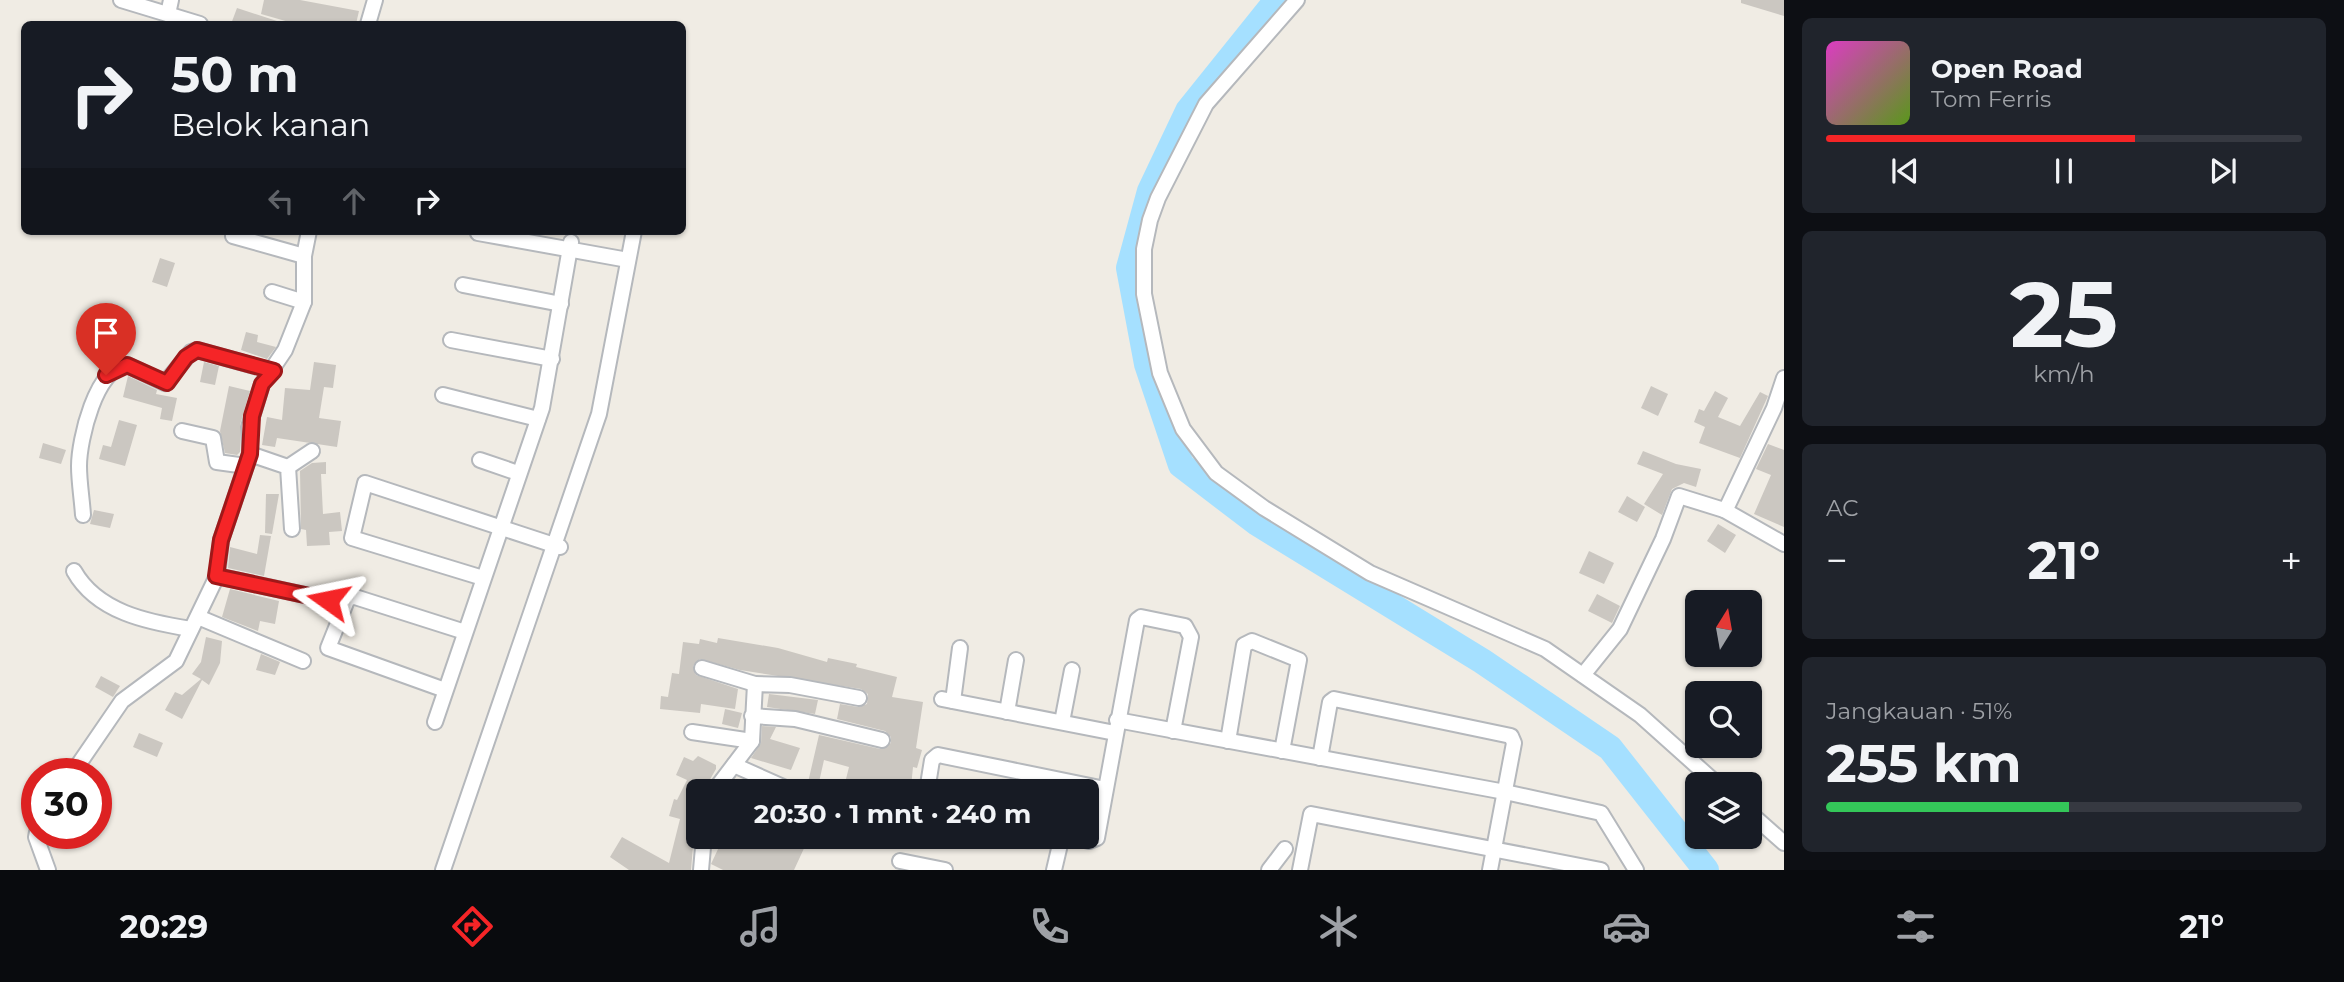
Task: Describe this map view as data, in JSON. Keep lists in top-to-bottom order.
{
  "north": "top",
  "page": {
    "turn": ["50 m", "Belok kanan"],
    "song": ["Open Road", "Tom Ferris"],
    "tile": [
      ["25", "km/h"],
      "AC",
      ["Jangkauan · 51%", "255 km"]
    ],
    "heat": ["−", "21°", "+"],
    "limit": "30",
    "trip": "20:30 · 1 mnt · 240 m",
    "tabs": ["20:29", "21°"]
  }
}
